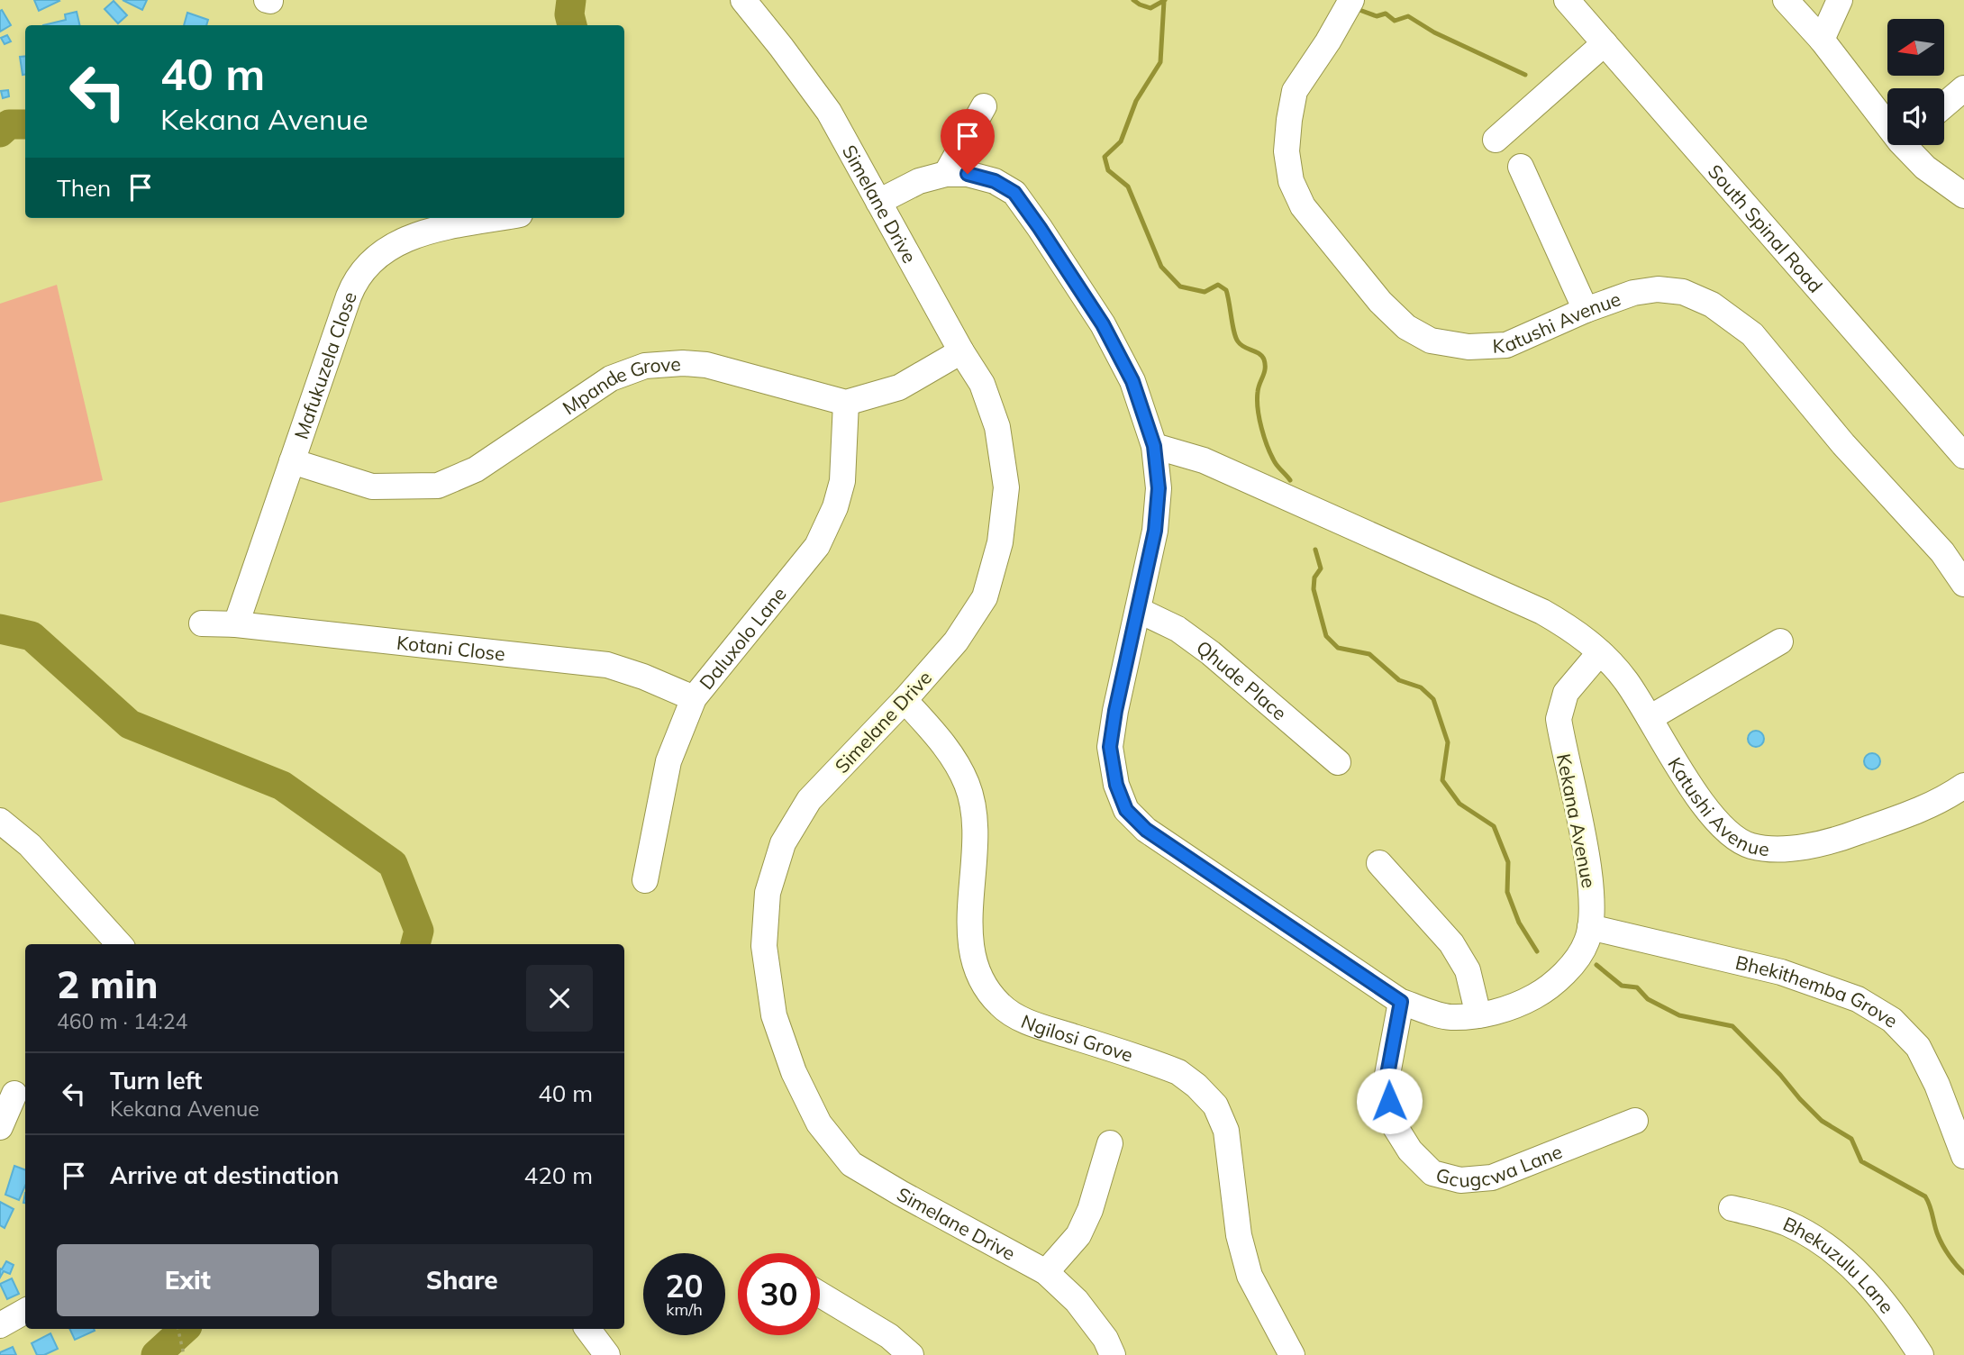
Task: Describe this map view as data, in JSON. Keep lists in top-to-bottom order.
{
  "streets": {
    "street": [
      "Simelane Drive",
      "South Spinal Road",
      "Katushi Avenue",
      "Mafukuzela Close",
      "Mpande Grove",
      "Daluxolo Lane",
      "Kotani Close",
      "Qhude Place",
      "Kekana Avenue",
      "Bhekithemba Grove",
      "Ngilosi Grove",
      "Gcugcwa Lane",
      "Bhekuzulu Lane"
    ]
  },
  "crossings": [
    ["Simelane Drive", "Kekana Avenue"],
    ["Simelane Drive", "Ngilosi Grove"],
    ["Katushi Avenue", "Kekana Avenue"],
    ["Mafukuzela Close", "Mpande Grove"],
    ["Mafukuzela Close", "Kotani Close"],
    ["Mpande Grove", "Daluxolo Lane"],
    ["Daluxolo Lane", "Kotani Close"],
    ["Qhude Place", "Kekana Avenue"],
    ["Kekana Avenue", "Bhekithemba Grove"],
    ["Kekana Avenue", "Gcugcwa Lane"]
  ],
  "north": "left",
  "page": {
    "turn": ["40 m", "Kekana Avenue"],
    "then": "Then",
    "heading": ["2 min", "460 m · 14:24"],
    "list": [
      {
        "name": "Turn left",
        "note": "Kekana Avenue",
        "value": "40 m"
      },
      {
        "name": "Arrive at destination",
        "value": "420 m"
      }
    ],
    "buttons": ["Exit", "Share"],
    "speed": "20 km/h",
    "limit": "30"
  }
}
